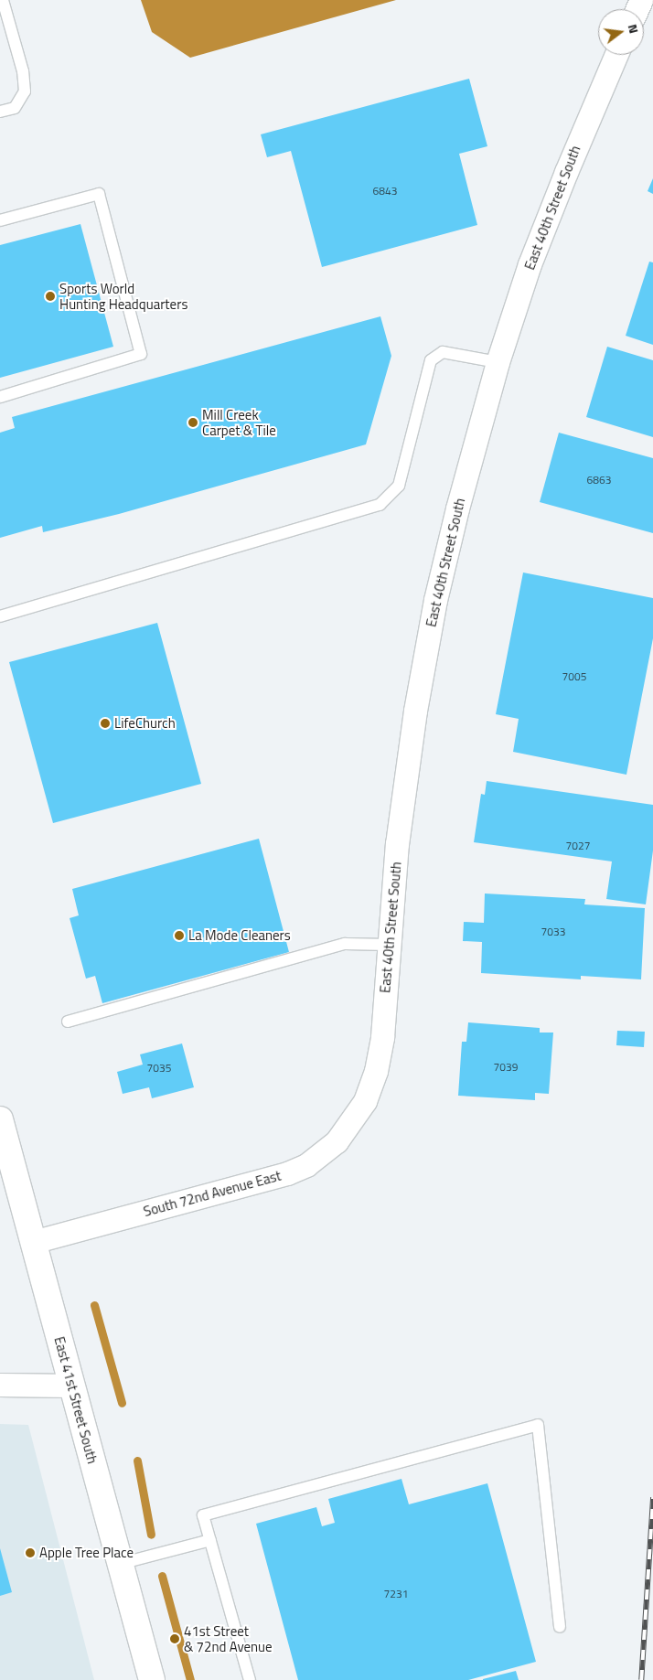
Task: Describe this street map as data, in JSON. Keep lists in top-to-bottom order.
{
  "streets": {
    "main road": ["East 41st Street South"],
    "street": ["East 40th Street South", "South 72nd Avenue East"]
  },
  "crossings": [
    ["East 40th Street South", "South 72nd Avenue East"],
    ["South 72nd Avenue East", "East 41st Street South"]
  ],
  "places": [
    "Sports World Hunting Headquarters",
    "Mill Creek Carpet & Tile",
    "LifeChurch",
    "La Mode Cleaners",
    "Apple Tree Place",
    "41st Street & 72nd Avenue"
  ],
  "house_numbers": [
    "6843",
    "6863",
    "7005",
    "7027",
    "7033",
    "7039",
    "7035",
    "7231"
  ],
  "north": "right"
}
